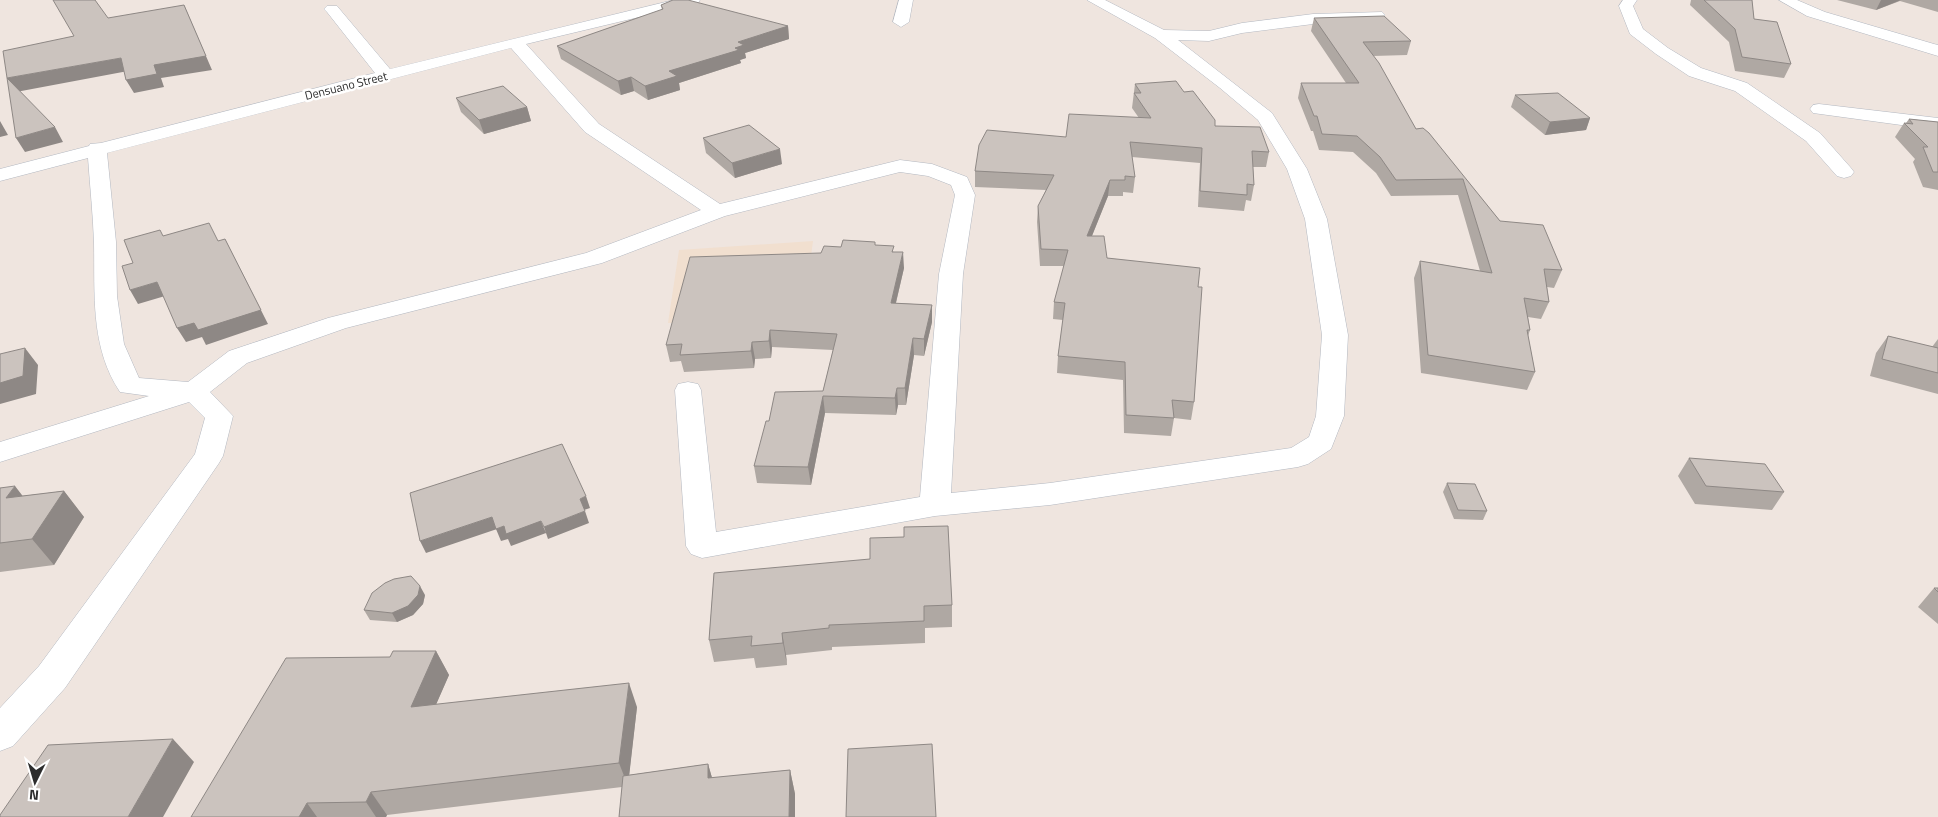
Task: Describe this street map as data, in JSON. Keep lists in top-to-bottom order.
{
  "streets": {
    "street": ["Densuano Street"]
  },
  "north": "bottom"
}
